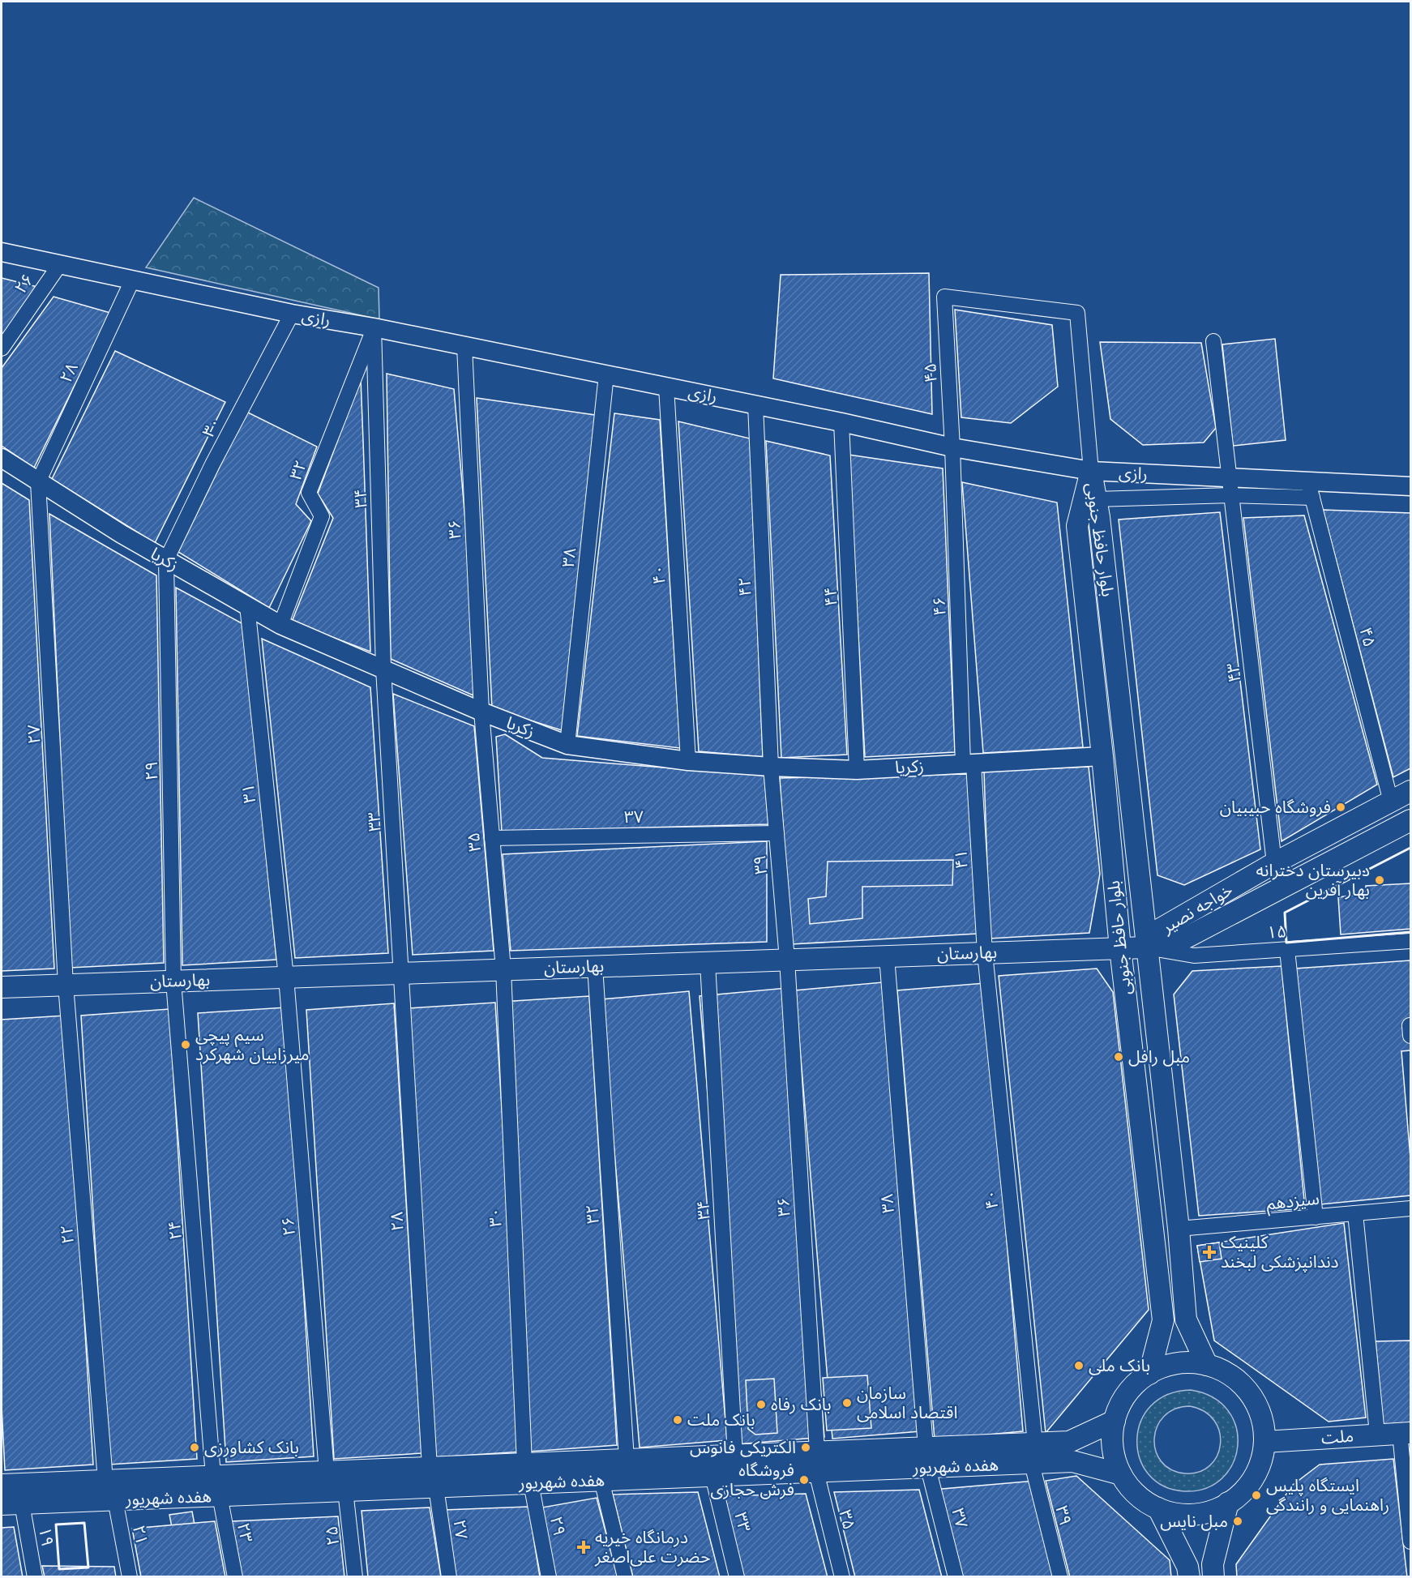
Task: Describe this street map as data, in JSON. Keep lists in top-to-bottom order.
{
  "streets": {
    "main road": [
      "بلوار حافظ جنوبی",
      "خواجه نصیر",
      "بهارستان",
      "ملت",
      "هفده شهریور"
    ],
    "street": [
      "۲۶",
      "رازی",
      "۲۸",
      "۴۵",
      "۳۰",
      "۳۲",
      "۳۴",
      "۳۶",
      "۳۸",
      "زکریا",
      "۴۰",
      "۴۲",
      "۴۴",
      "۴۶",
      "۴۳",
      "۲۷",
      "۲۹",
      "۳۱",
      "۳۷",
      "۳۳",
      "۳۵",
      "۴۱",
      "۳۹",
      "۱۵",
      "سیزدهم",
      "۲۴",
      "۲۲",
      "۲۳",
      "۲۱",
      "۲۵",
      "۱۹"
    ]
  },
  "crossings": [
    ["۲۶", "رازی"],
    ["۲۶", "۳۱"],
    ["۲۶", "بهارستان"],
    ["۲۶", "هفده شهریور"],
    ["رازی", "۲۸"],
    ["رازی", "۴۵"],
    ["رازی", "۳۰"],
    ["رازی", "۳۲"],
    ["رازی", "۳۴"],
    ["رازی", "۳۶"],
    ["رازی", "بلوار حافظ جنوبی"],
    ["رازی", "۳۸"],
    ["رازی", "۴۰"],
    ["رازی", "۴۲"],
    ["رازی", "۴۴"],
    ["رازی", "۴۶"],
    ["رازی", "۴۳"],
    ["۲۸", "زکریا"],
    ["۲۸", "۲۷"],
    ["۲۸", "۳۳"],
    ["۲۸", "بهارستان"],
    ["۲۸", "هفده شهریور"],
    ["۴۵", "بلوار حافظ جنوبی"],
    ["۴۵", "۴۶"],
    ["۴۵", "خواجه نصیر"],
    ["۳۰", "زکریا"],
    ["۳۰", "۲۹"],
    ["۳۰", "۳۵"],
    ["۳۰", "بهارستان"],
    ["۳۰", "هفده شهریور"],
    ["۳۲", "۳۴"],
    ["۳۲", "زکریا"],
    ["۳۲", "بهارستان"],
    ["۳۲", "هفده شهریور"],
    ["۳۴", "زکریا"],
    ["۳۴", "۳۳"],
    ["۳۴", "بهارستان"],
    ["۳۴", "هفده شهریور"],
    ["۳۶", "زکریا"],
    ["۳۶", "۳۵"],
    ["۳۶", "۳۹"],
    ["۳۶", "بهارستان"],
    ["۳۶", "هفده شهریور"],
    ["بلوار حافظ جنوبی", "زکریا"],
    ["بلوار حافظ جنوبی", "خواجه نصیر"],
    ["بلوار حافظ جنوبی", "۱۵"],
    ["بلوار حافظ جنوبی", "بهارستان"],
    ["بلوار حافظ جنوبی", "سیزدهم"],
    ["بلوار حافظ جنوبی", "ملت"],
    ["بلوار حافظ جنوبی", "هفده شهریور"],
    ["۳۸", "زکریا"],
    ["۳۸", "۳۷"],
    ["۳۸", "بهارستان"],
    ["۳۸", "هفده شهریور"],
    ["زکریا", "۴۰"],
    ["زکریا", "۴۲"],
    ["زکریا", "۴۴"],
    ["زکریا", "۴۶"],
    ["زکریا", "۲۷"],
    ["زکریا", "۲۹"],
    ["زکریا", "۳۱"],
    ["زکریا", "۳۳"],
    ["زکریا", "۳۵"],
    ["زکریا", "۴۱"],
    ["زکریا", "۳۹"],
    ["۴۰", "۴۱"],
    ["۴۰", "بهارستان"],
    ["۴۰", "هفده شهریور"],
    ["۴۲", "۳۹"],
    ["۴۶", "۴۱"],
    ["۴۳", "خواجه نصیر"],
    ["۲۷", "بهارستان"],
    ["۲۷", "۲۲"],
    ["۲۷", "هفده شهریور"],
    ["۲۹", "بهارستان"],
    ["۲۹", "۲۴"],
    ["۲۹", "هفده شهریور"],
    ["۳۱", "بهارستان"],
    ["۳۷", "۳۵"],
    ["۳۷", "۳۹"],
    ["۳۷", "هفده شهریور"],
    ["۳۳", "بهارستان"],
    ["۳۳", "هفده شهریور"],
    ["۳۵", "بهارستان"],
    ["۳۵", "هفده شهریور"],
    ["۴۱", "بهارستان"],
    ["۳۹", "بهارستان"],
    ["۳۹", "هفده شهریور"],
    ["خواجه نصیر", "۱۵"],
    ["خواجه نصیر", "بهارستان"],
    ["۱۵", "بهارستان"],
    ["بهارستان", "۲۴"],
    ["بهارستان", "۲۲"],
    ["۲۴", "هفده شهریور"],
    ["۲۴", "۲۳"],
    ["۲۲", "هفده شهریور"],
    ["ملت", "هفده شهریور"],
    ["هفده شهریور", "۲۳"],
    ["هفده شهریور", "۲۱"],
    ["هفده شهریور", "۲۵"],
    ["هفده شهریور", "۱۹"]
  ],
  "places": {
    "other": [
      "فروشگاه حبیبیان",
      "دبیرستان دخترانه بهار آفرین",
      "سیم پیچی میرزاییان شهرکرد",
      "مبل رافل",
      "بانک ملی",
      "سازمان اقتصاد اسلامی",
      "بانک رفاه",
      "بانک ملت",
      "بانک کشاورزی",
      "الکتریکی فانوس",
      "فروشگاه فرش حجازی",
      "ایستگاه پلیس راهنمایی و رانندگی",
      "مبل نایس"
    ],
    "health": ["کلینیک دندانپزشکی لبخند", "درمانگاه خیریه حضرت علی‌اصغر"]
  }
}
